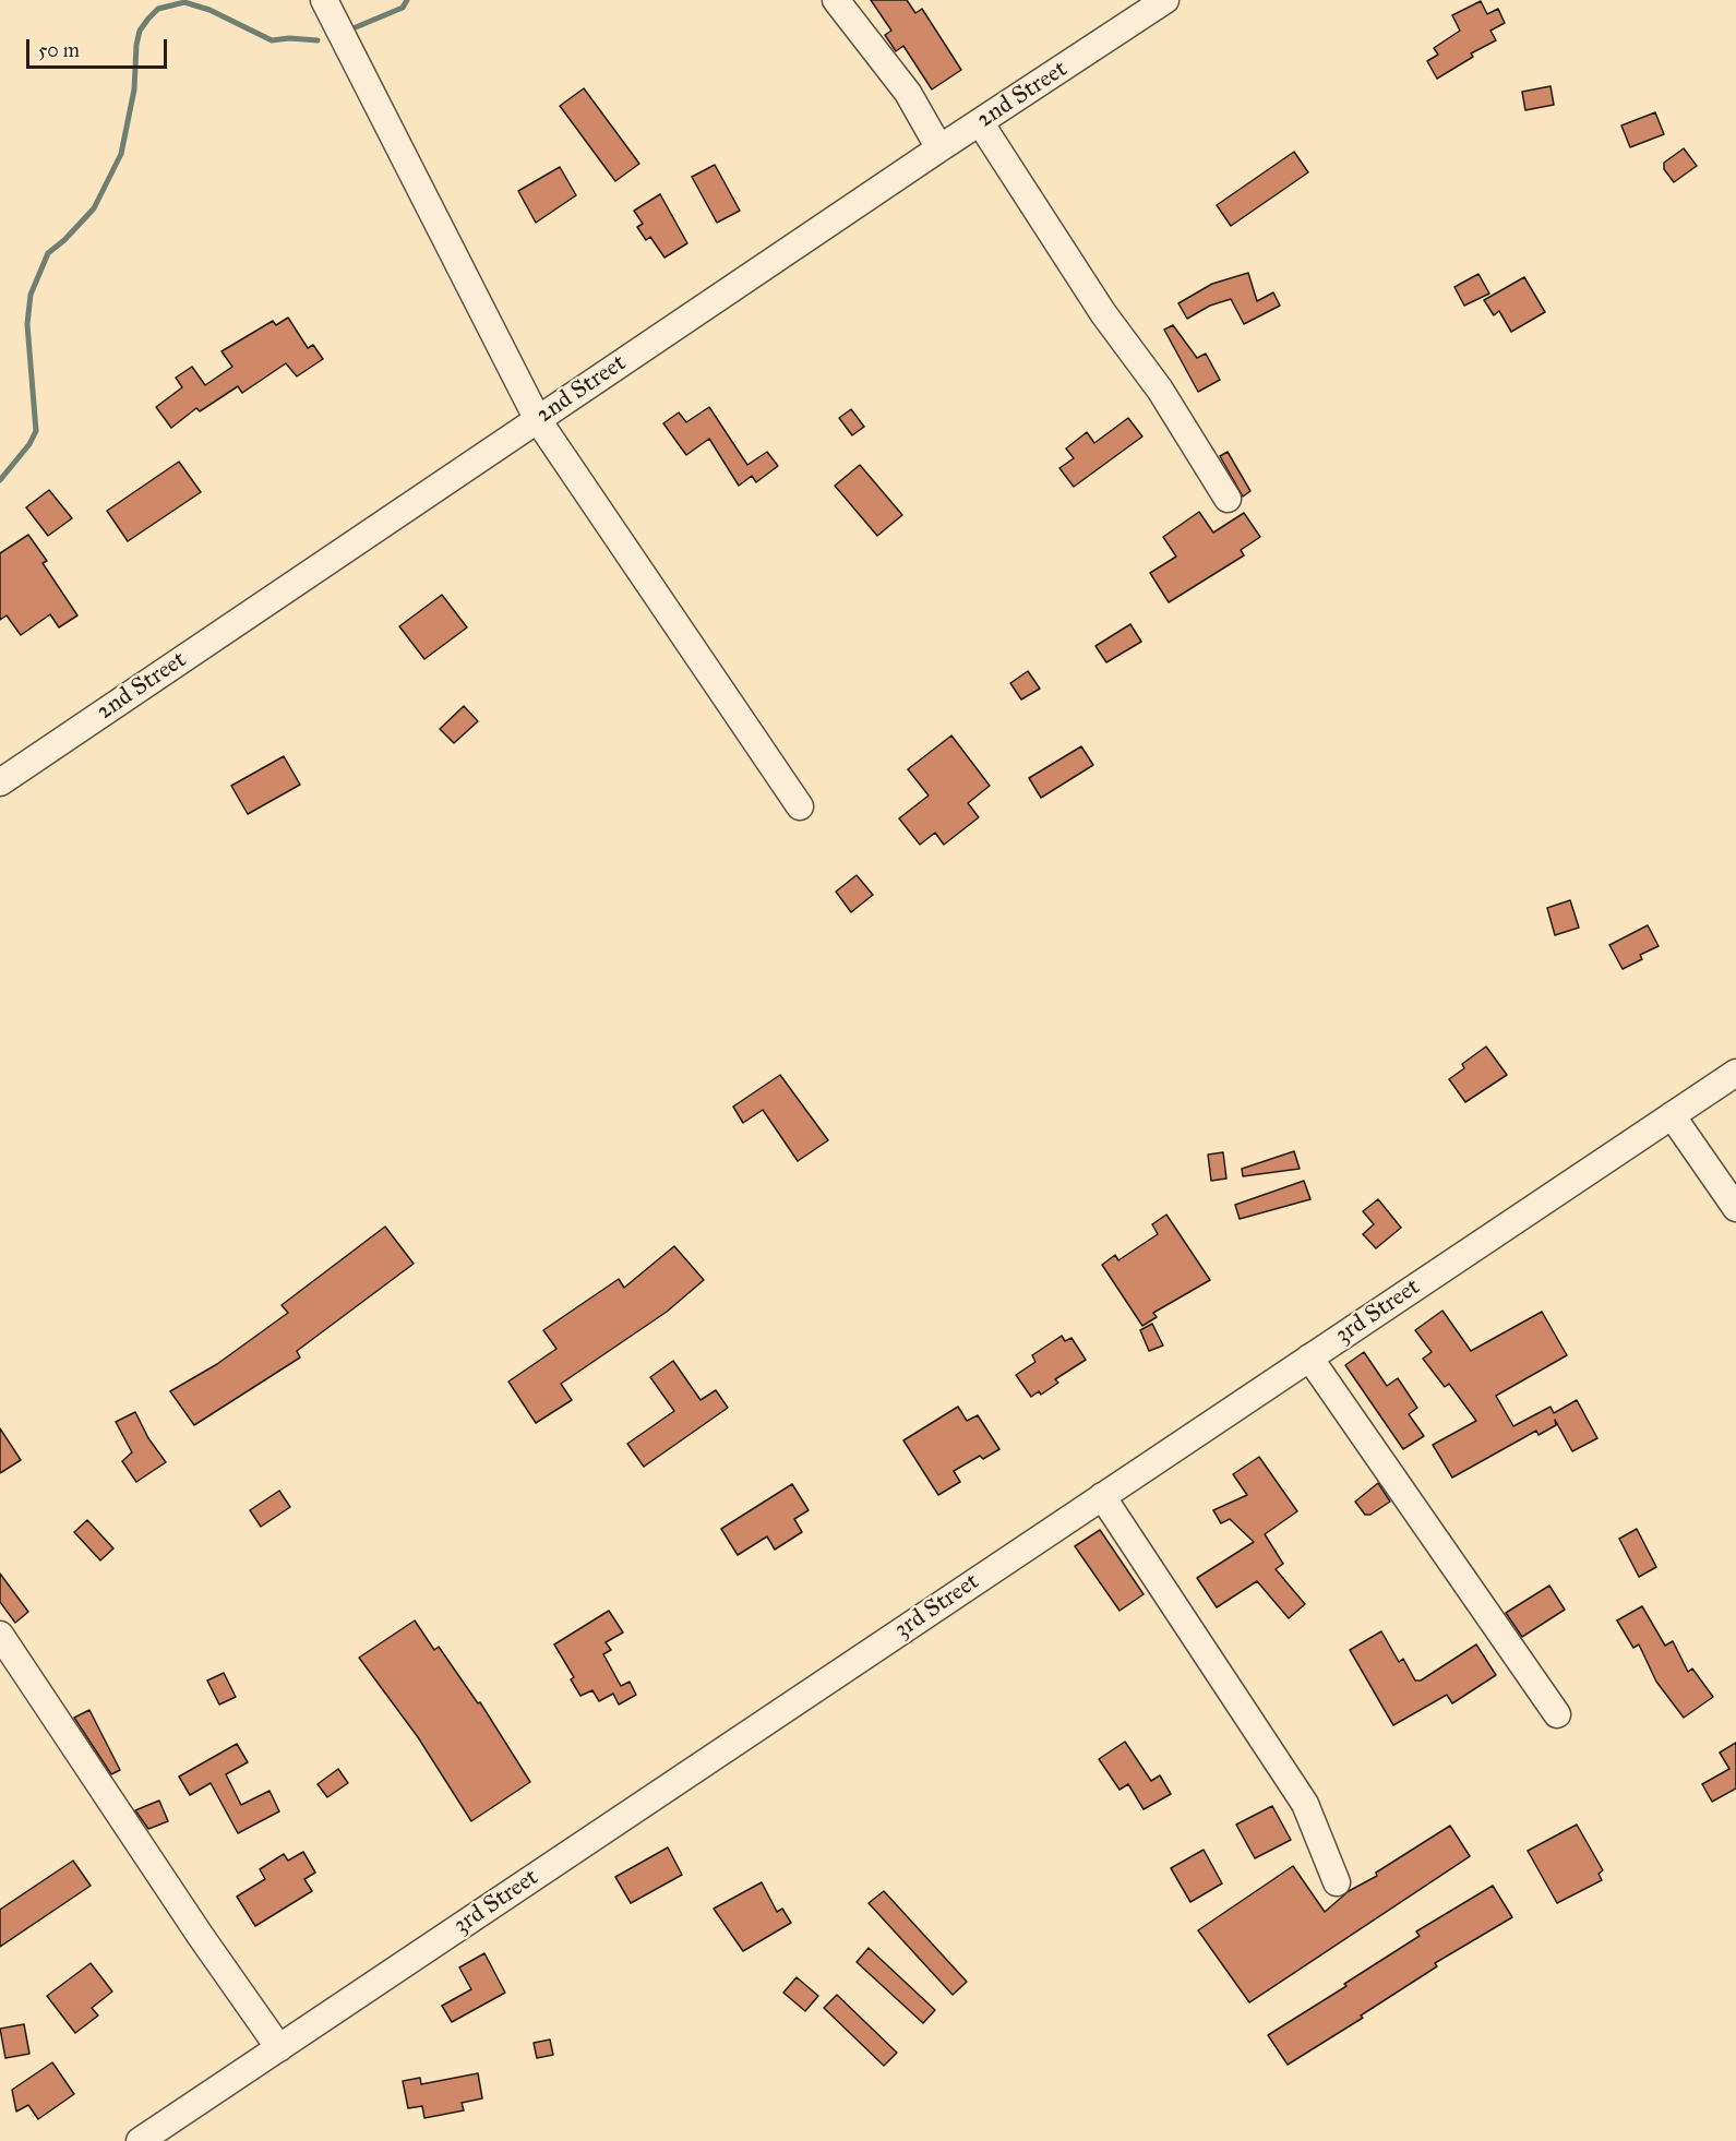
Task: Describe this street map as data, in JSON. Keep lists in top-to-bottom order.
{
  "streets": {
    "street": ["2nd Street", "3rd Street"]
  },
  "scale_bar": "50 m"
}
